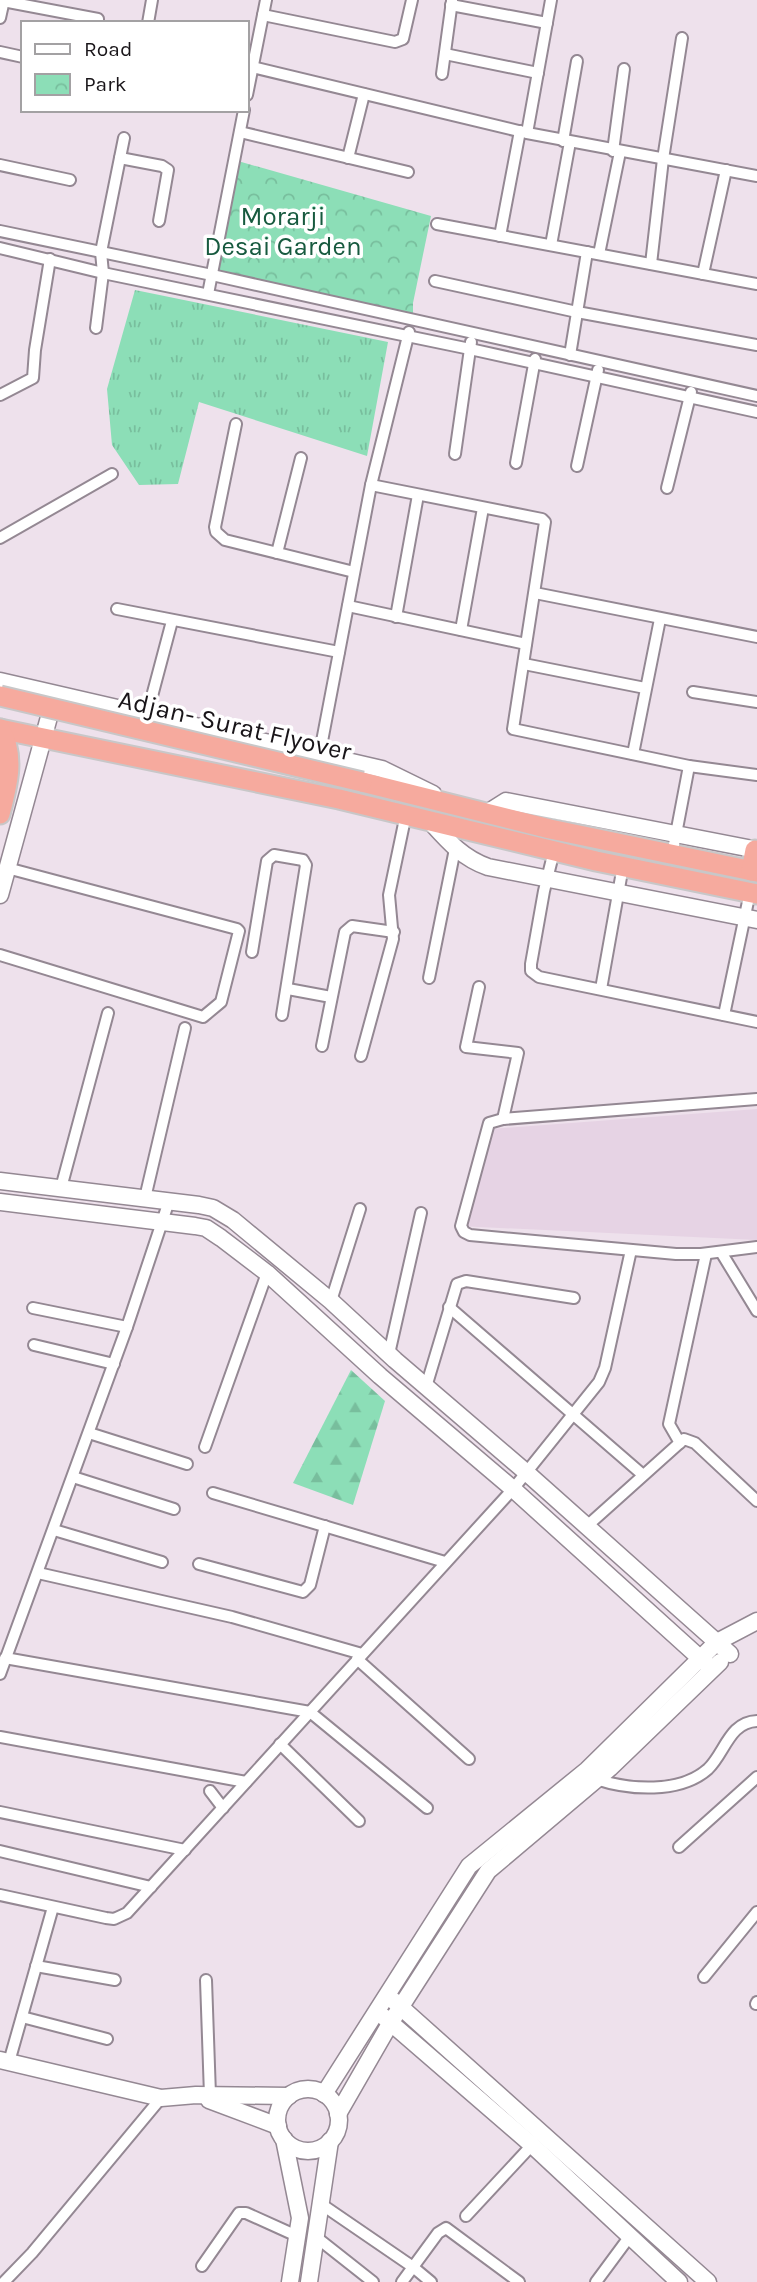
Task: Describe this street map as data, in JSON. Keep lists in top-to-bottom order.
{
  "streets": {
    "highway": ["Adjan- Surat Flyover"]
  },
  "parks": ["Morarji Desai Garden"],
  "legend": ["Road", "Park"]
}
